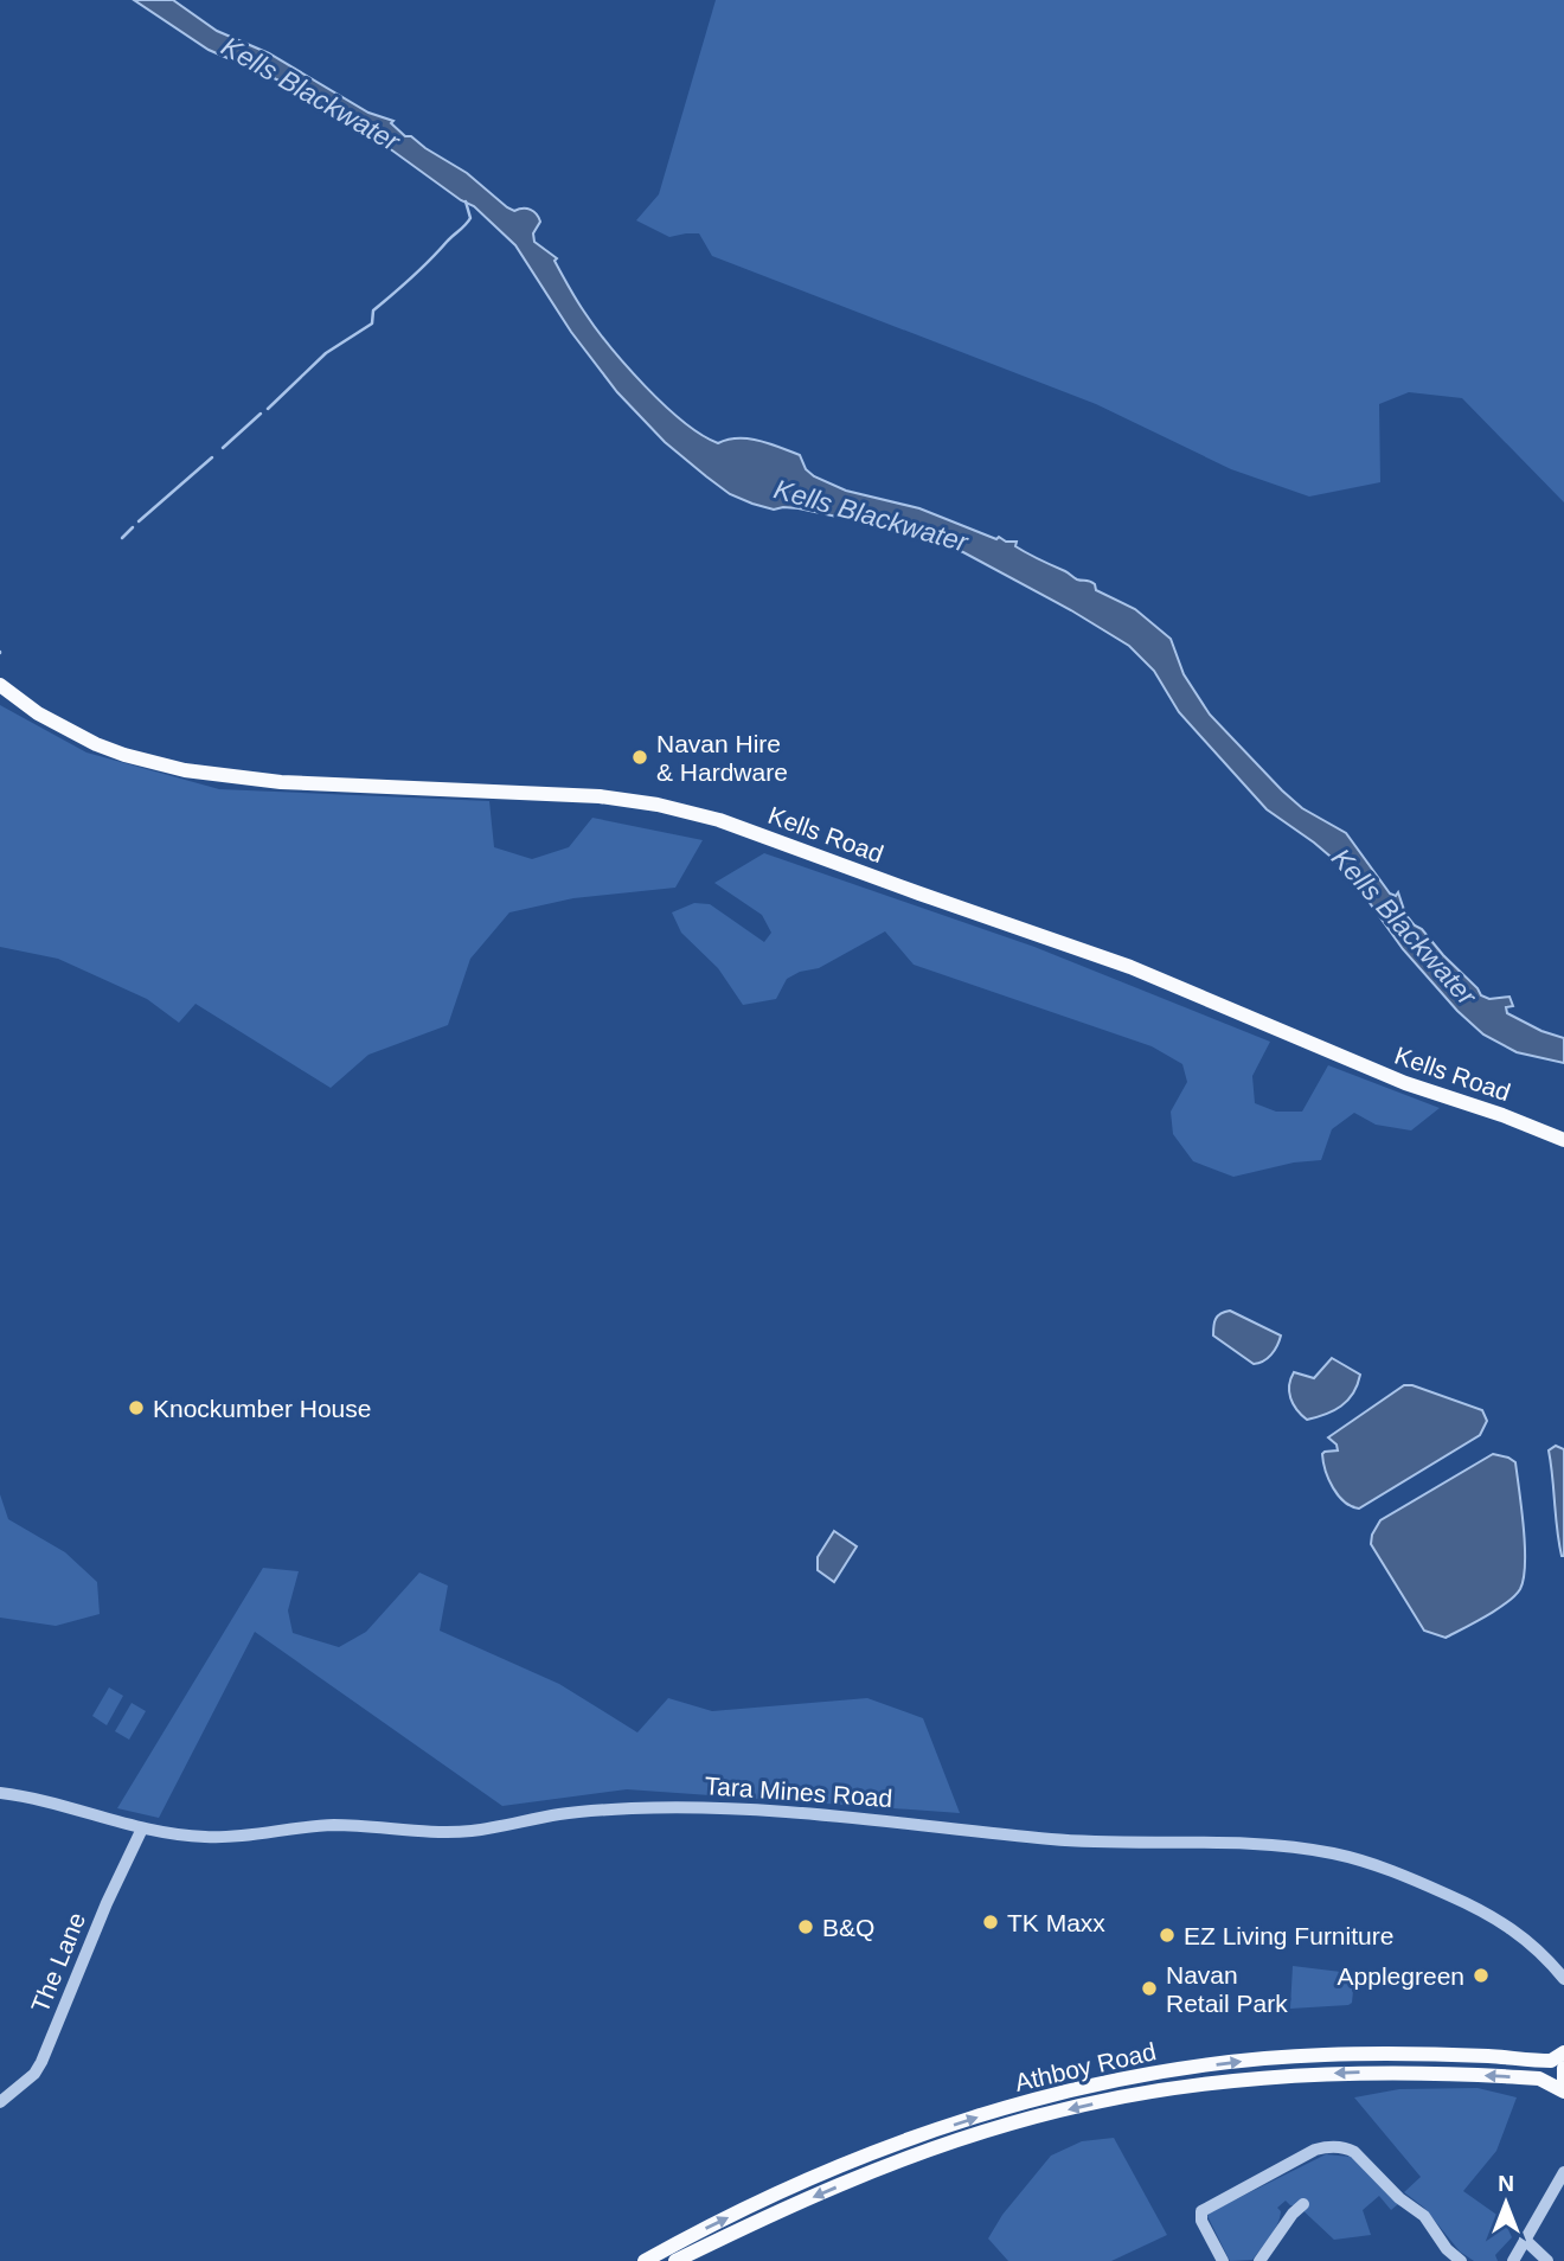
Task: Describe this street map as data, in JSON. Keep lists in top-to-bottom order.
{
  "streets": {
    "main road": ["Kells Road", "Athboy Road"],
    "street": ["Tara Mines Road", "The Lane"]
  },
  "crossings": [
    ["Tara Mines Road", "The Lane"]
  ],
  "water": ["Kells Blackwater"],
  "places": [
    "Navan Hire & Hardware",
    "Knockumber House",
    "TK Maxx",
    "B&Q",
    "EZ Living Furniture",
    "Applegreen",
    "Navan Retail Park"
  ],
  "north": "top"
}
